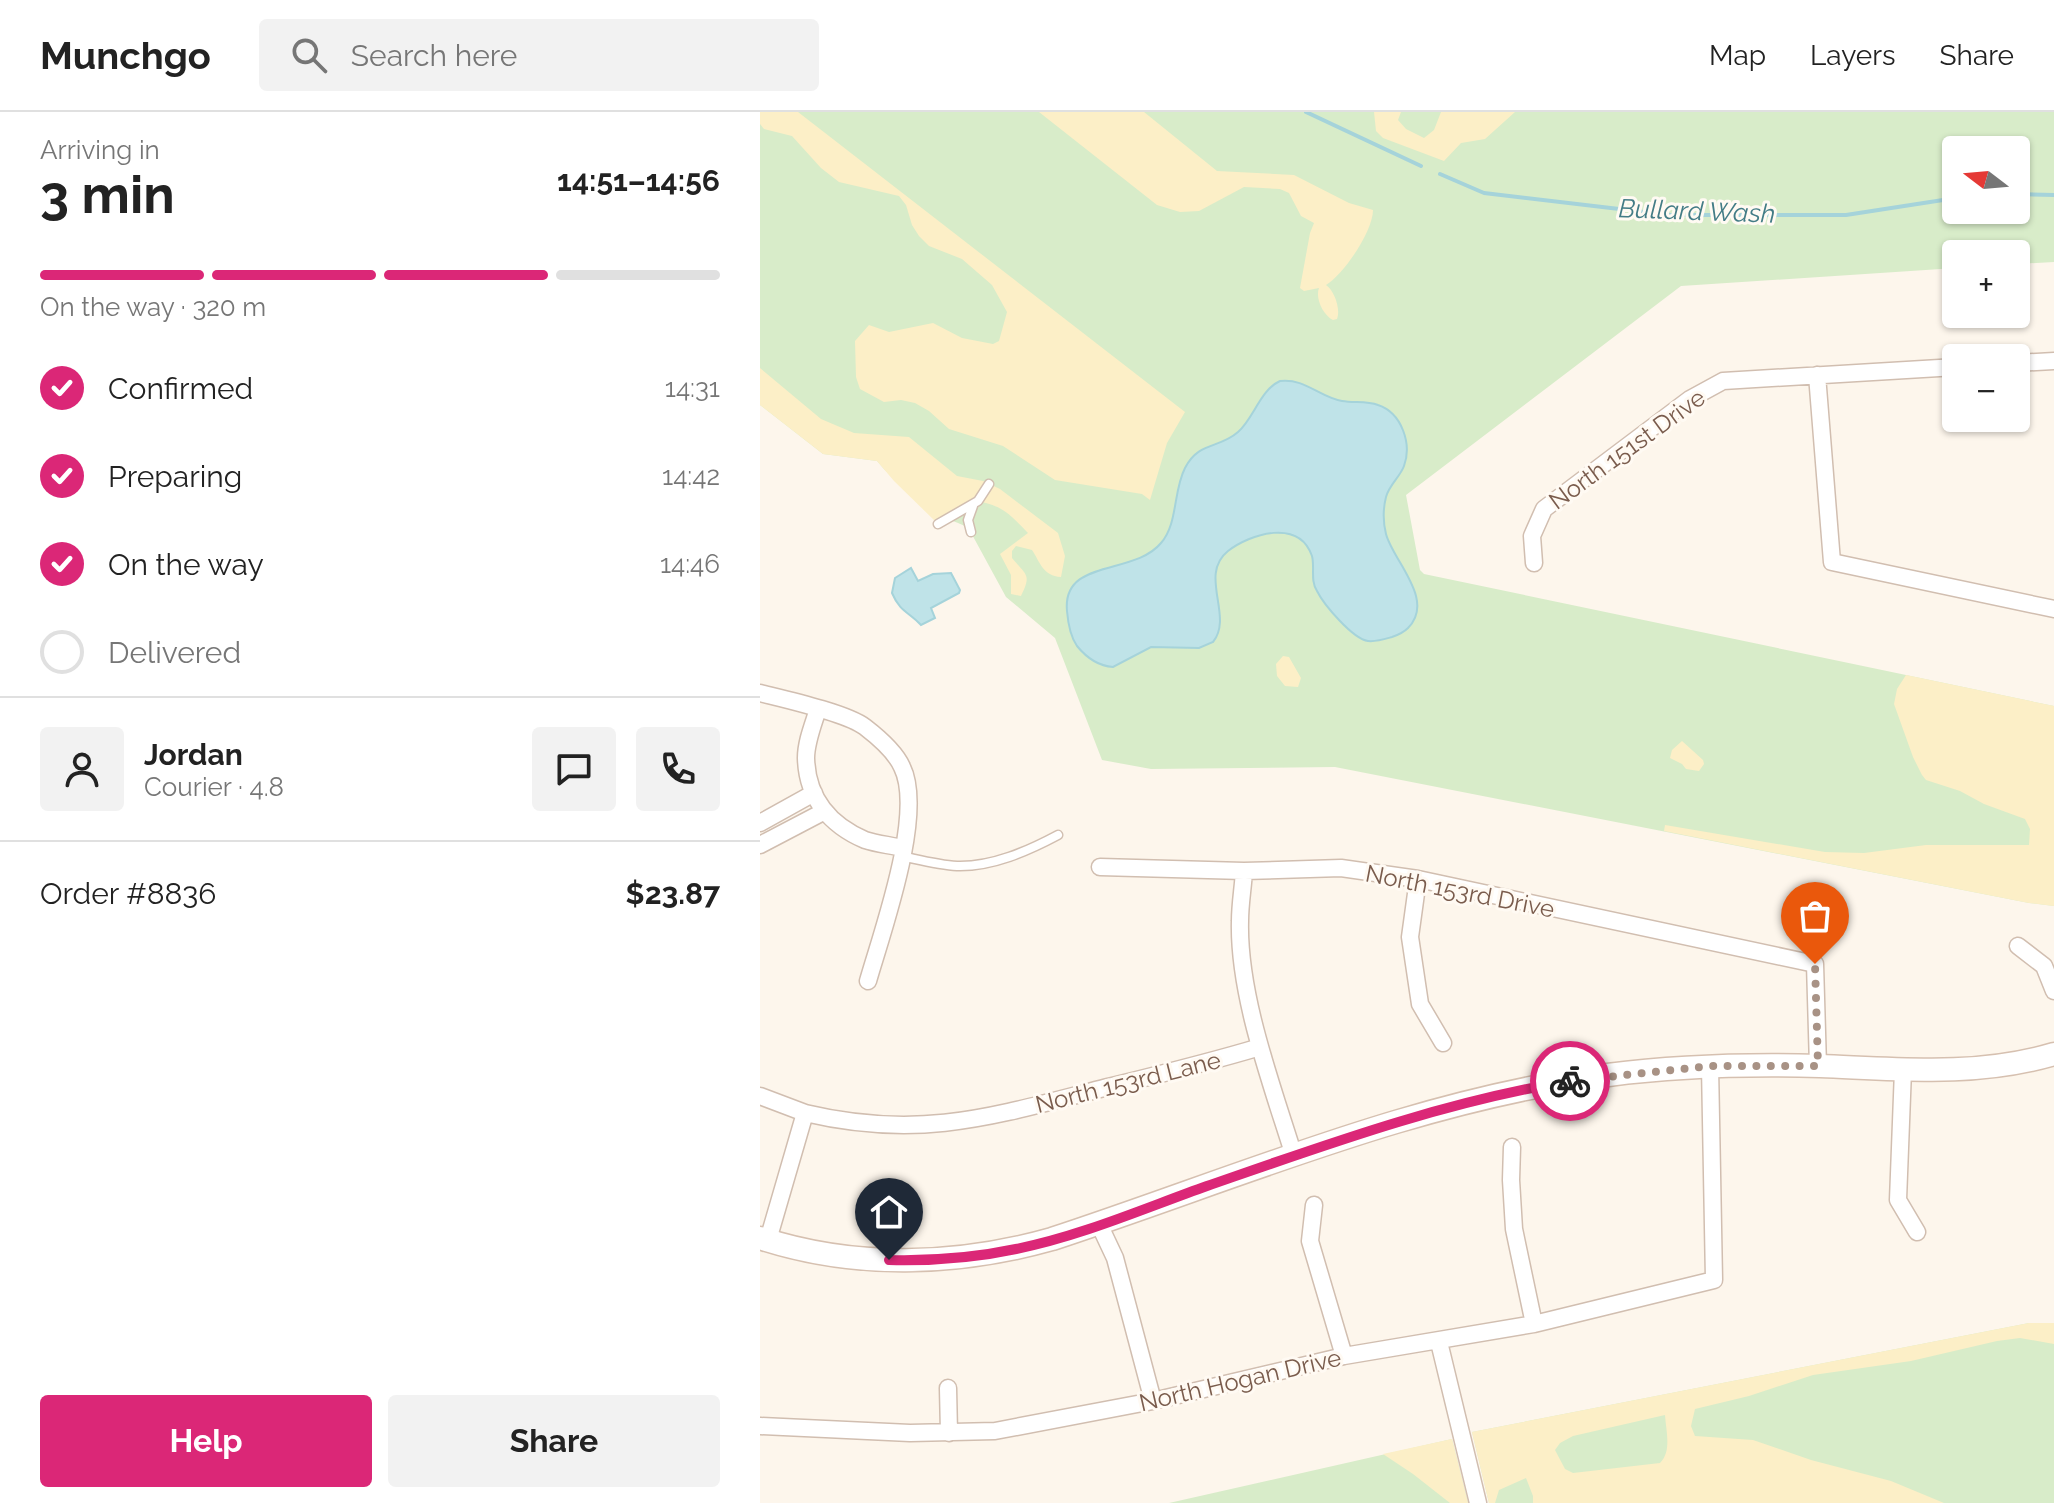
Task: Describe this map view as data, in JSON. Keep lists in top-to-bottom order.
{
  "streets": {
    "street": [
      "North 151st Drive",
      "North 153rd Drive",
      "North 153rd Lane",
      "North Hogan Drive"
    ]
  },
  "water": ["Bullard Wash"],
  "north": "left",
  "page": {
    "header": "Munchgo",
    "search": "Search here",
    "nav": ["Map", "Layers", "Share"],
    "heading": ["3 min", "Arriving in", "14:51–14:56"],
    "panel": [
      "Jordan",
      "Courier · 4.8",
      "Order #8836",
      "$23.87"
    ],
    "map_buttons": ["+", "−"],
    "bar": "On the way · 320 m",
    "list": [
      ["Confirmed", "14:31"],
      ["Preparing", "14:42"],
      ["On the way", "14:46"],
      "Delivered"
    ],
    "buttons": ["Help", "Share"]
  }
}
